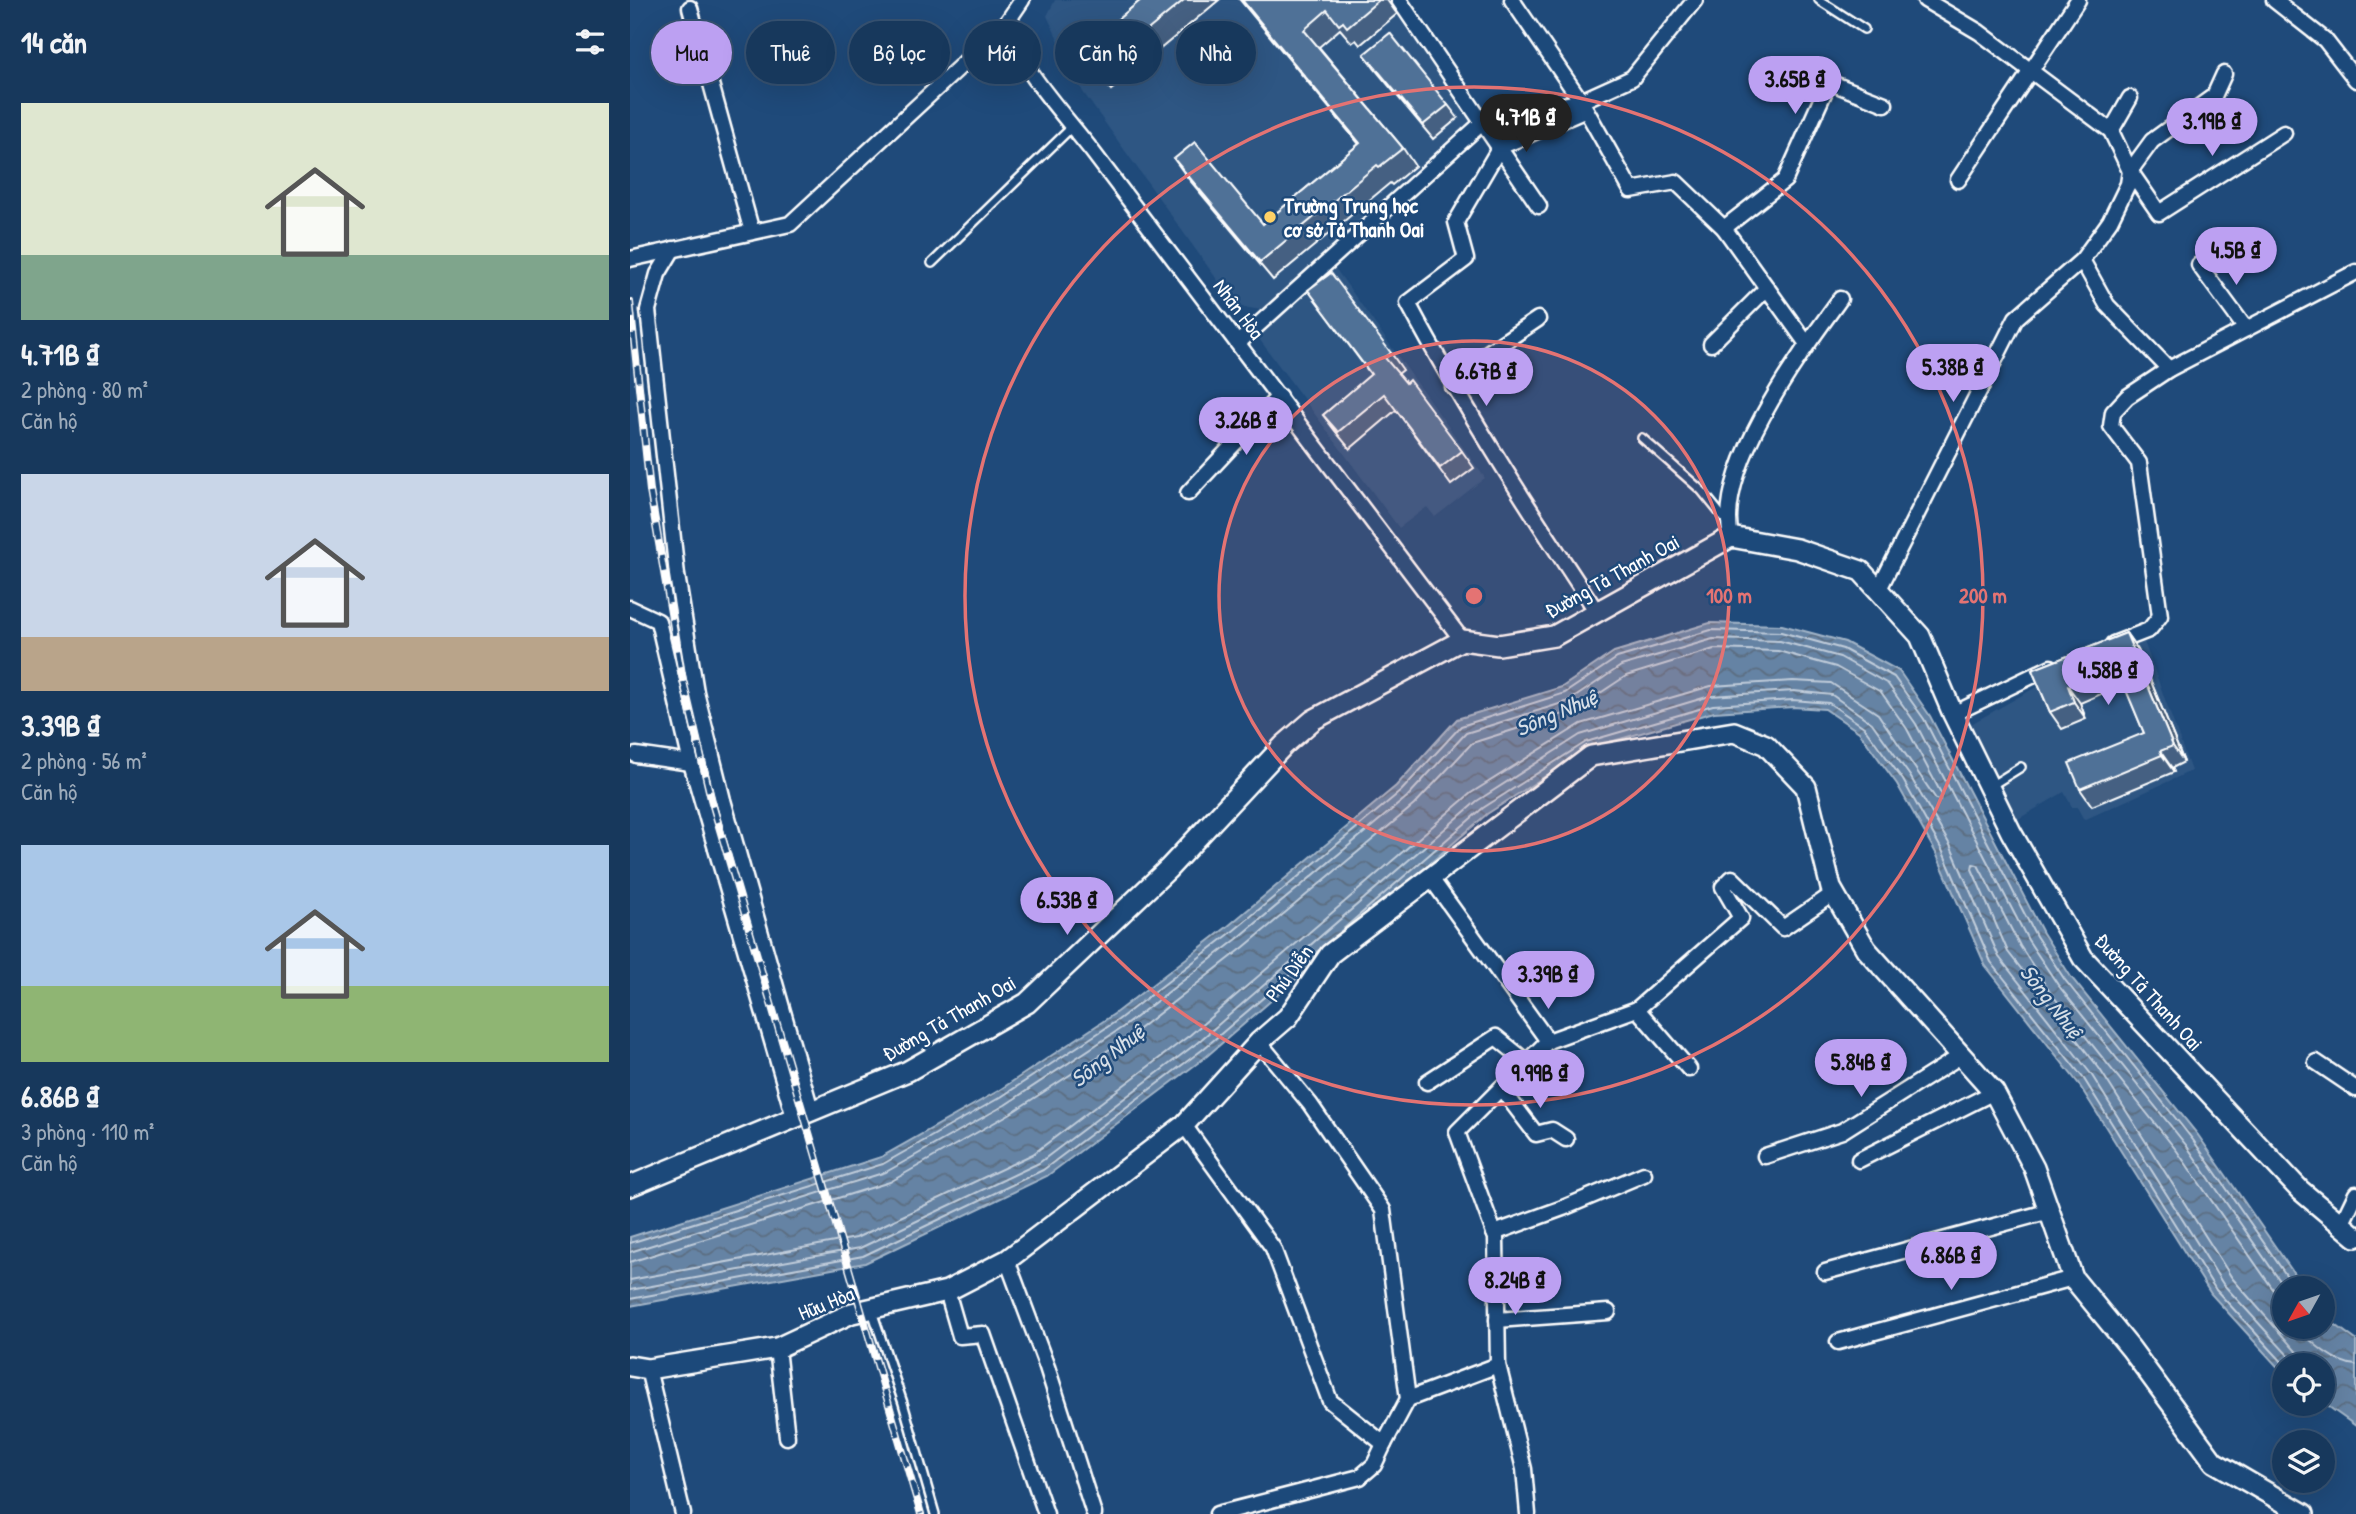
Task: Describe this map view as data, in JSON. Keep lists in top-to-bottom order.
{
  "streets": {
    "street": [
      "Nhân Hòa",
      "Đường Tả Thanh Oai",
      "Phú Diễn",
      "Hữu Hòa"
    ]
  },
  "crossings": [
    ["Nhân Hòa", "Đường Tả Thanh Oai"],
    ["Phú Diễn", "Hữu Hòa"]
  ],
  "water": ["Sông Nhuệ"],
  "places": ["Trường Trung học cơ sở Tả Thanh Oai"],
  "north": "bottom left",
  "page": {
    "heading": "14 căn",
    "chip": [
      "Mua",
      "Thuê",
      "Bộ lọc",
      "Mới",
      "Căn hộ",
      "Nhà"
    ],
    "price": [
      "3.65B ₫",
      "4.71B ₫",
      "3.19B ₫",
      "4.5B ₫",
      "5.38B ₫",
      "6.67B ₫",
      "3.26B ₫",
      "4.58B ₫",
      "6.53B ₫",
      "3.39B ₫",
      "5.84B ₫",
      "9.99B ₫",
      "6.86B ₫",
      "8.24B ₫"
    ],
    "list": [
      {
        "name": "4.71B ₫",
        "note": "2 phòng · 80 m² · Căn hộ"
      },
      {
        "name": "3.39B ₫",
        "note": "2 phòng · 56 m² · Căn hộ"
      },
      {
        "name": "6.86B ₫",
        "note": "3 phòng · 110 m² · Căn hộ"
      }
    ]
  },
  "rings": ["100 m", "200 m"]
}
